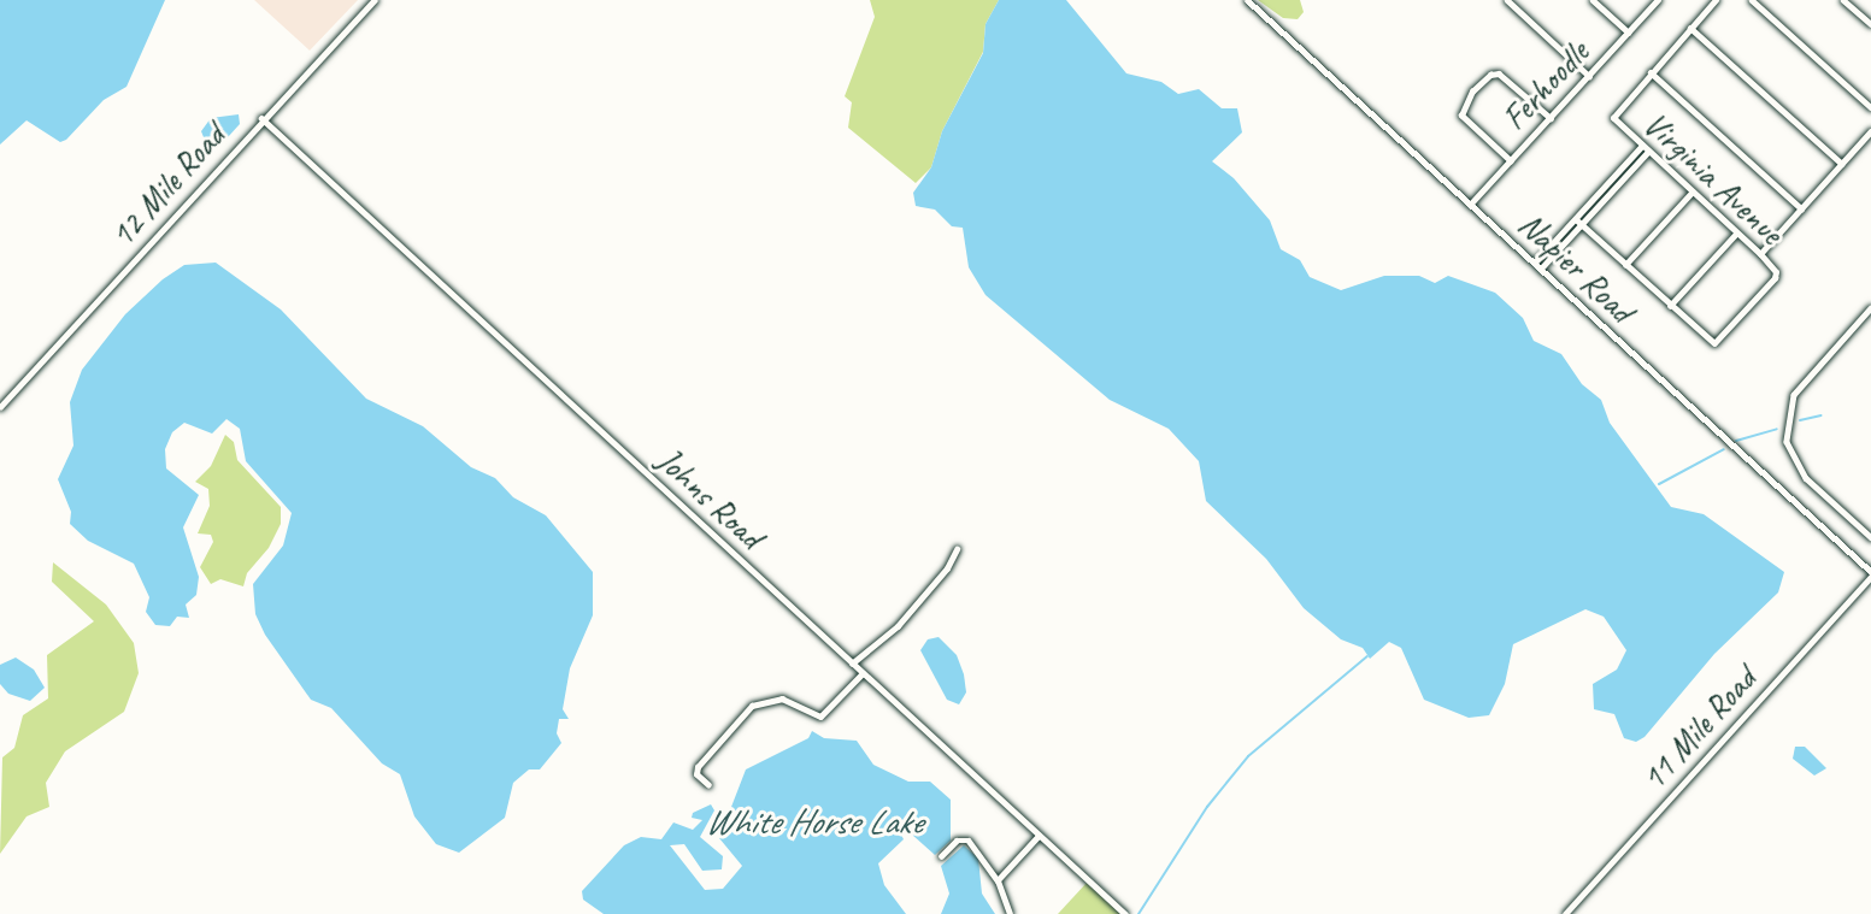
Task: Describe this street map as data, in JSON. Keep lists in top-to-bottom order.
{
  "streets": {
    "street": [
      "Ferhoodle",
      "Virginia Avenue",
      "12 Mile Road",
      "Napier Road",
      "Johns Road",
      "11 Mile Road"
    ]
  },
  "crossings": [
    ["Ferhoodle", "Napier Road"],
    ["12 Mile Road", "Johns Road"],
    ["Napier Road", "11 Mile Road"]
  ],
  "water": ["White Horse Lake"]
}
